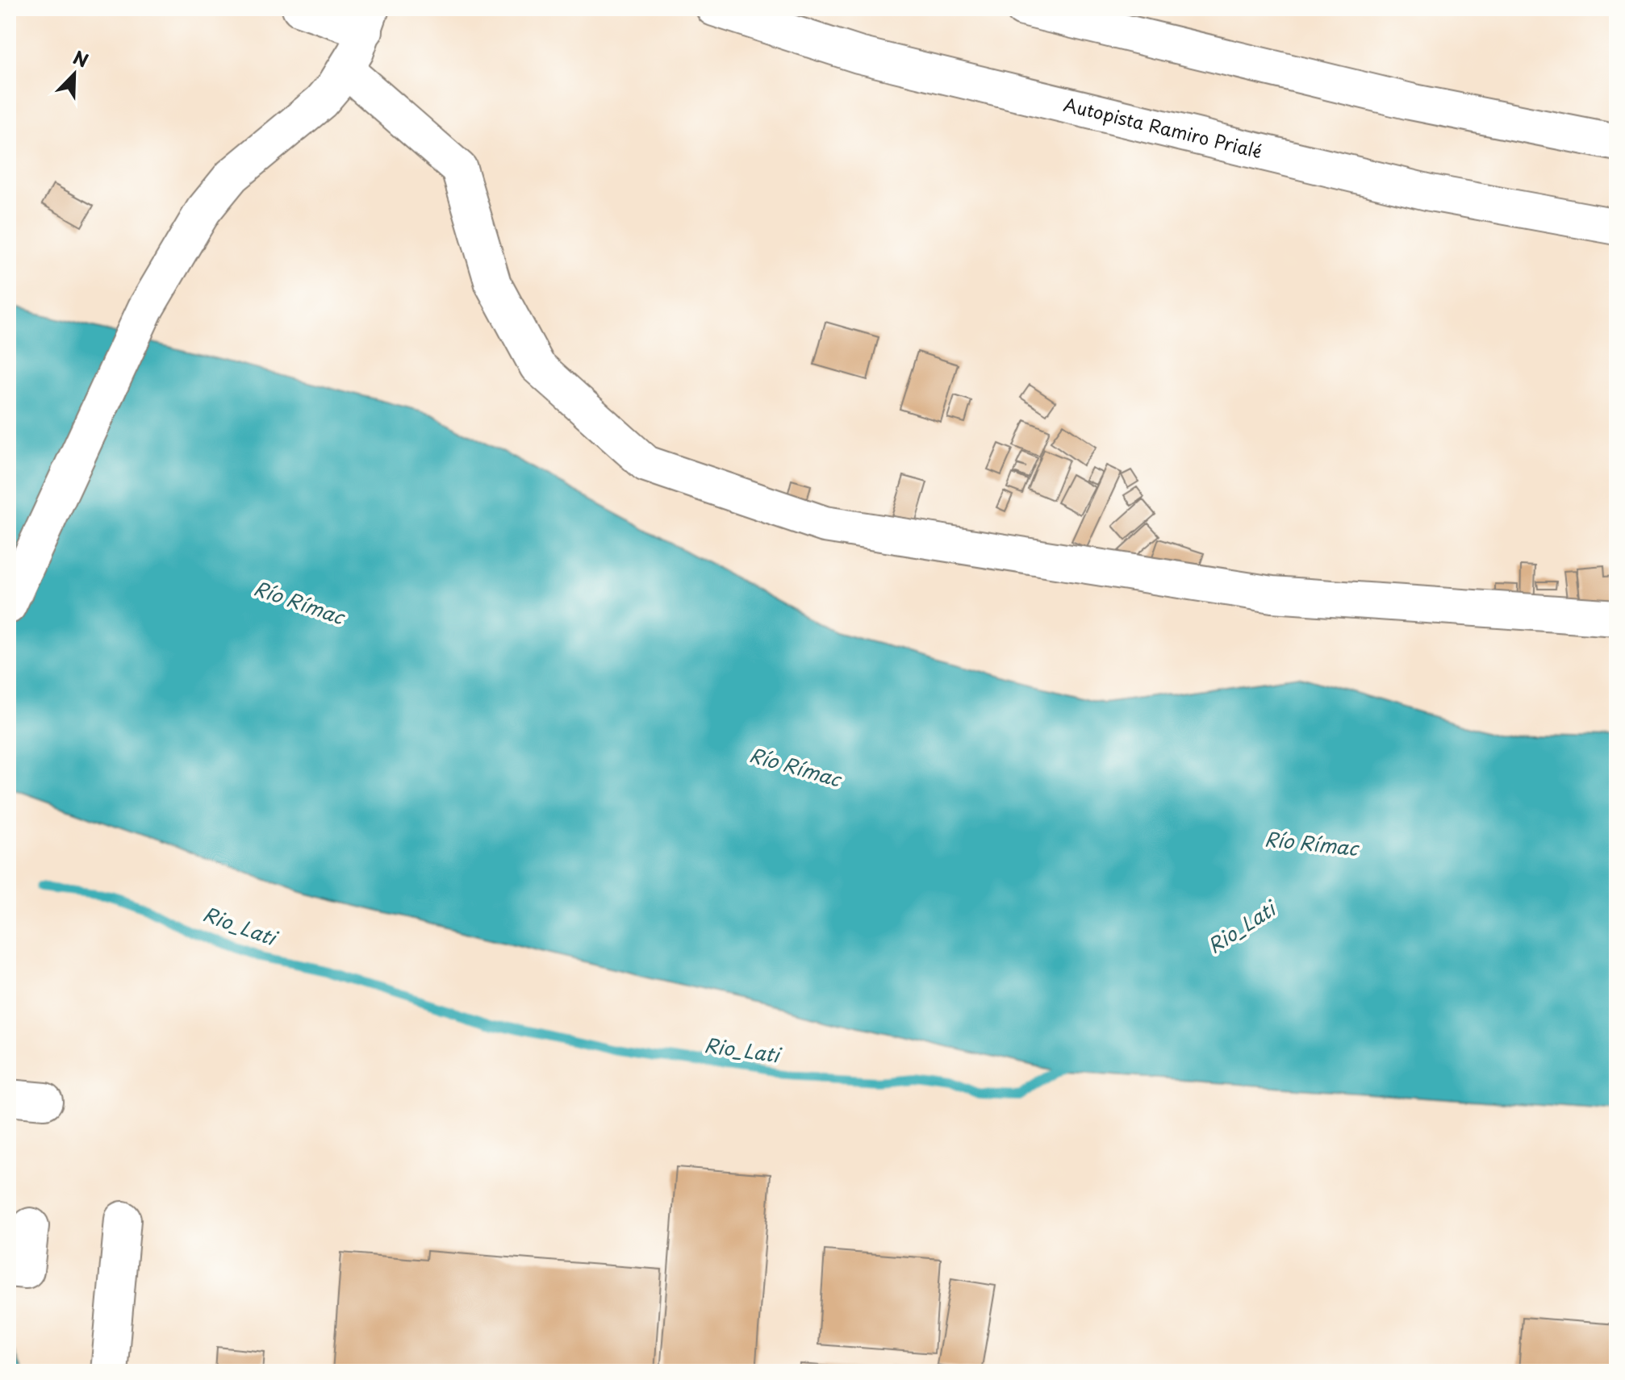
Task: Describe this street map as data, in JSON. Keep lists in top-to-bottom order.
{
  "streets": {
    "main road": ["Autopista Ramiro Prialé"]
  },
  "water": ["Río Rímac", "Rio_Lati"],
  "north": "top right"
}
